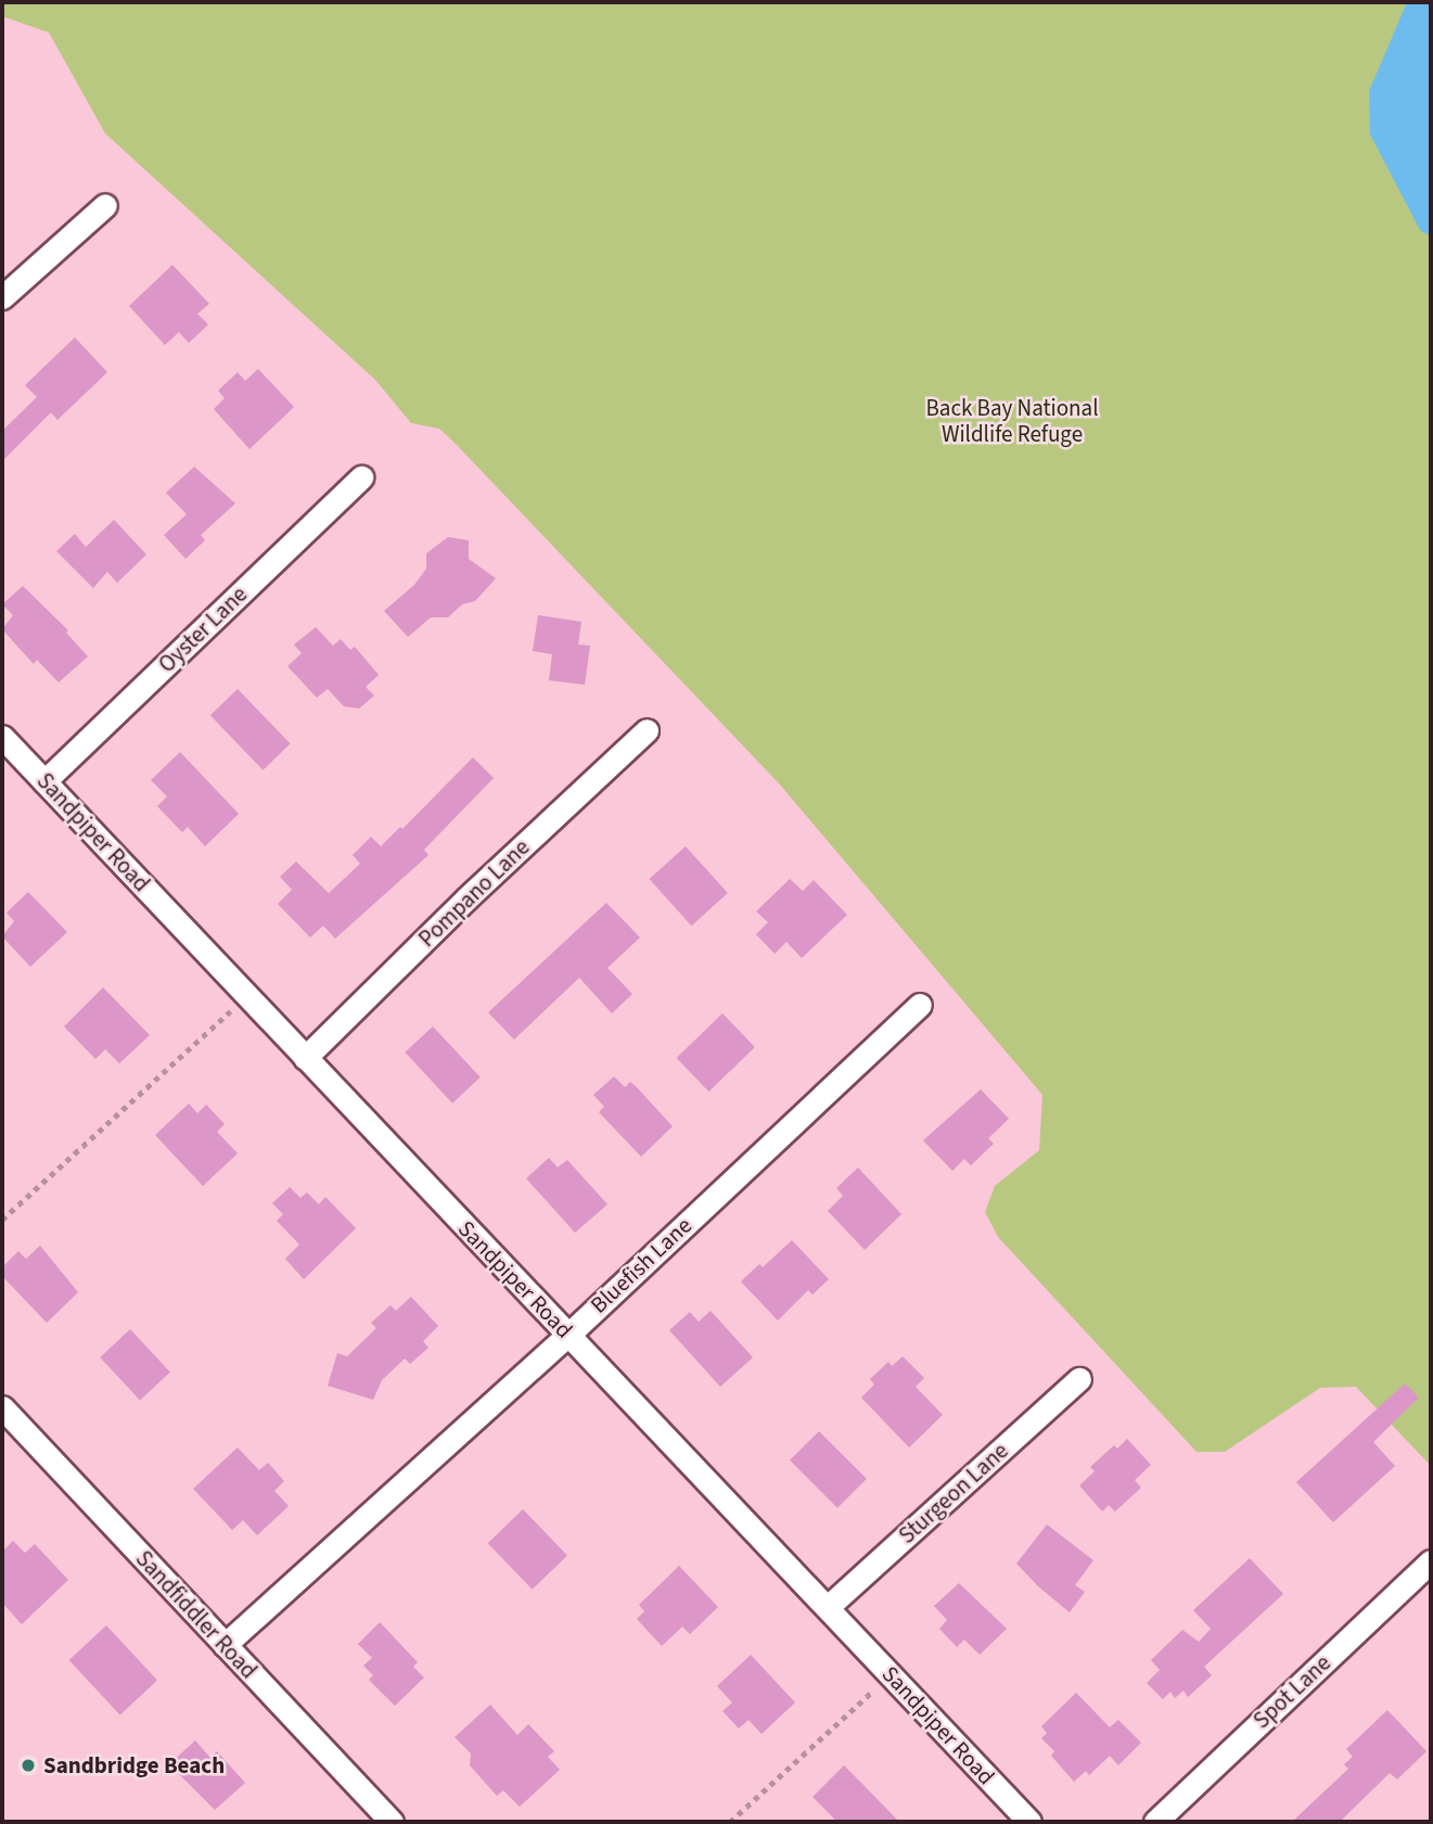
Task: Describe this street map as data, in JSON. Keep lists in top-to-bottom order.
{
  "streets": {
    "street": [
      "Oyster Lane",
      "Sandpiper Road",
      "Pompano Lane",
      "Bluefish Lane",
      "Sturgeon Lane",
      "Sandfiddler Road",
      "Spot Lane"
    ]
  },
  "crossings": [
    ["Oyster Lane", "Sandpiper Road"],
    ["Sandpiper Road", "Pompano Lane"],
    ["Sandpiper Road", "Bluefish Lane"],
    ["Sandpiper Road", "Sturgeon Lane"],
    ["Bluefish Lane", "Sandfiddler Road"]
  ],
  "parks": ["Back Bay National Wildlife Refuge"],
  "places": ["Sandbridge Beach"]
}
